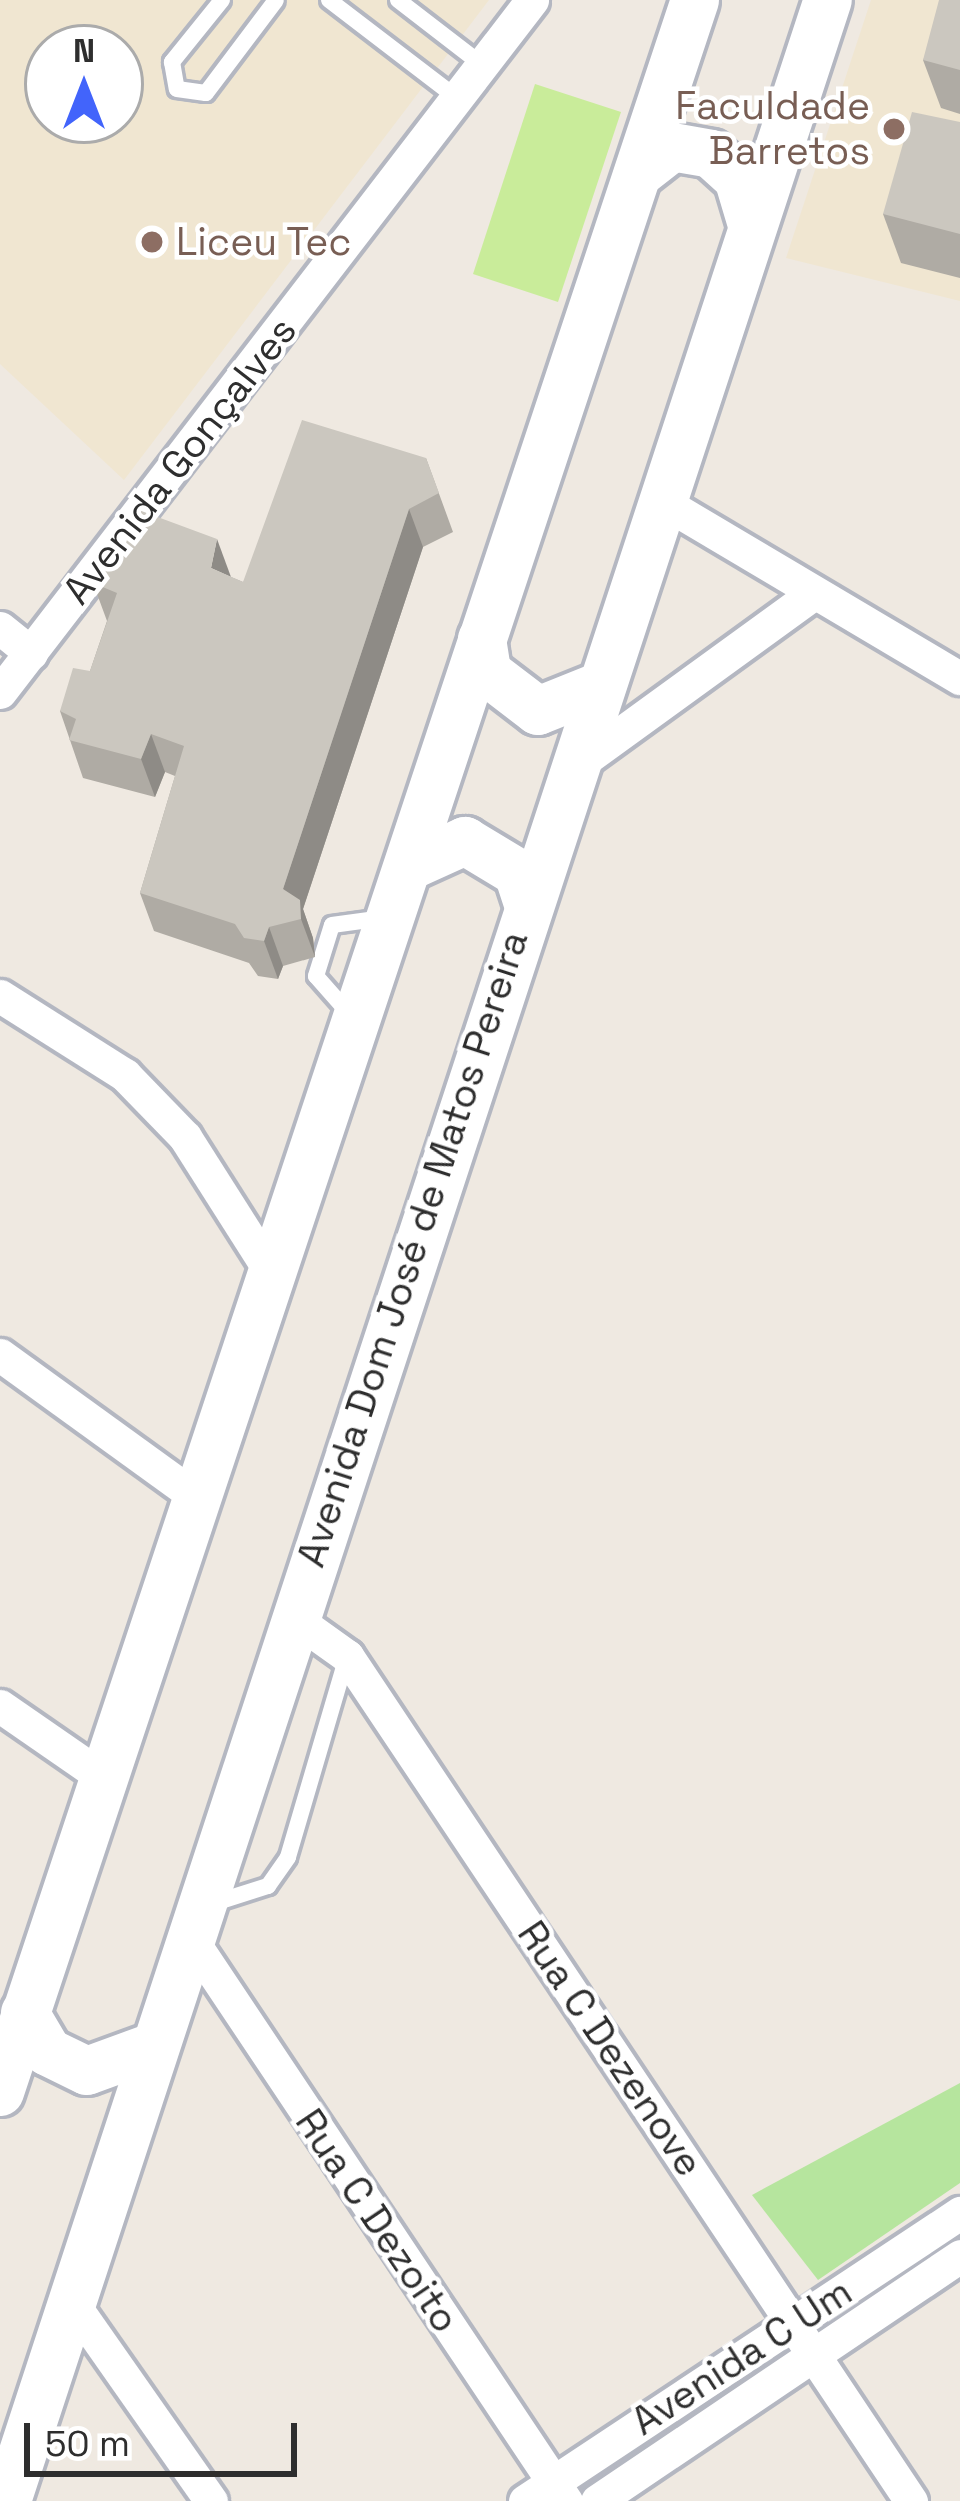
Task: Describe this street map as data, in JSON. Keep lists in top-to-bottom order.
{
  "streets": {
    "main road": ["Avenida Dom José de Matos Pereira"],
    "street": [
      "Avenida Gonçalves",
      "Rua C Dezenove",
      "Rua C Dezoito",
      "Avenida C Um"
    ]
  },
  "crossings": [
    ["Avenida Dom José de Matos Pereira", "Rua C Dezenove"],
    ["Avenida Dom José de Matos Pereira", "Rua C Dezoito"],
    ["Rua C Dezenove", "Avenida C Um"],
    ["Rua C Dezoito", "Avenida C Um"]
  ],
  "places": ["Faculdade Barretos", "Liceu Tec"],
  "scale_bar": "50 m",
  "north": "top"
}
